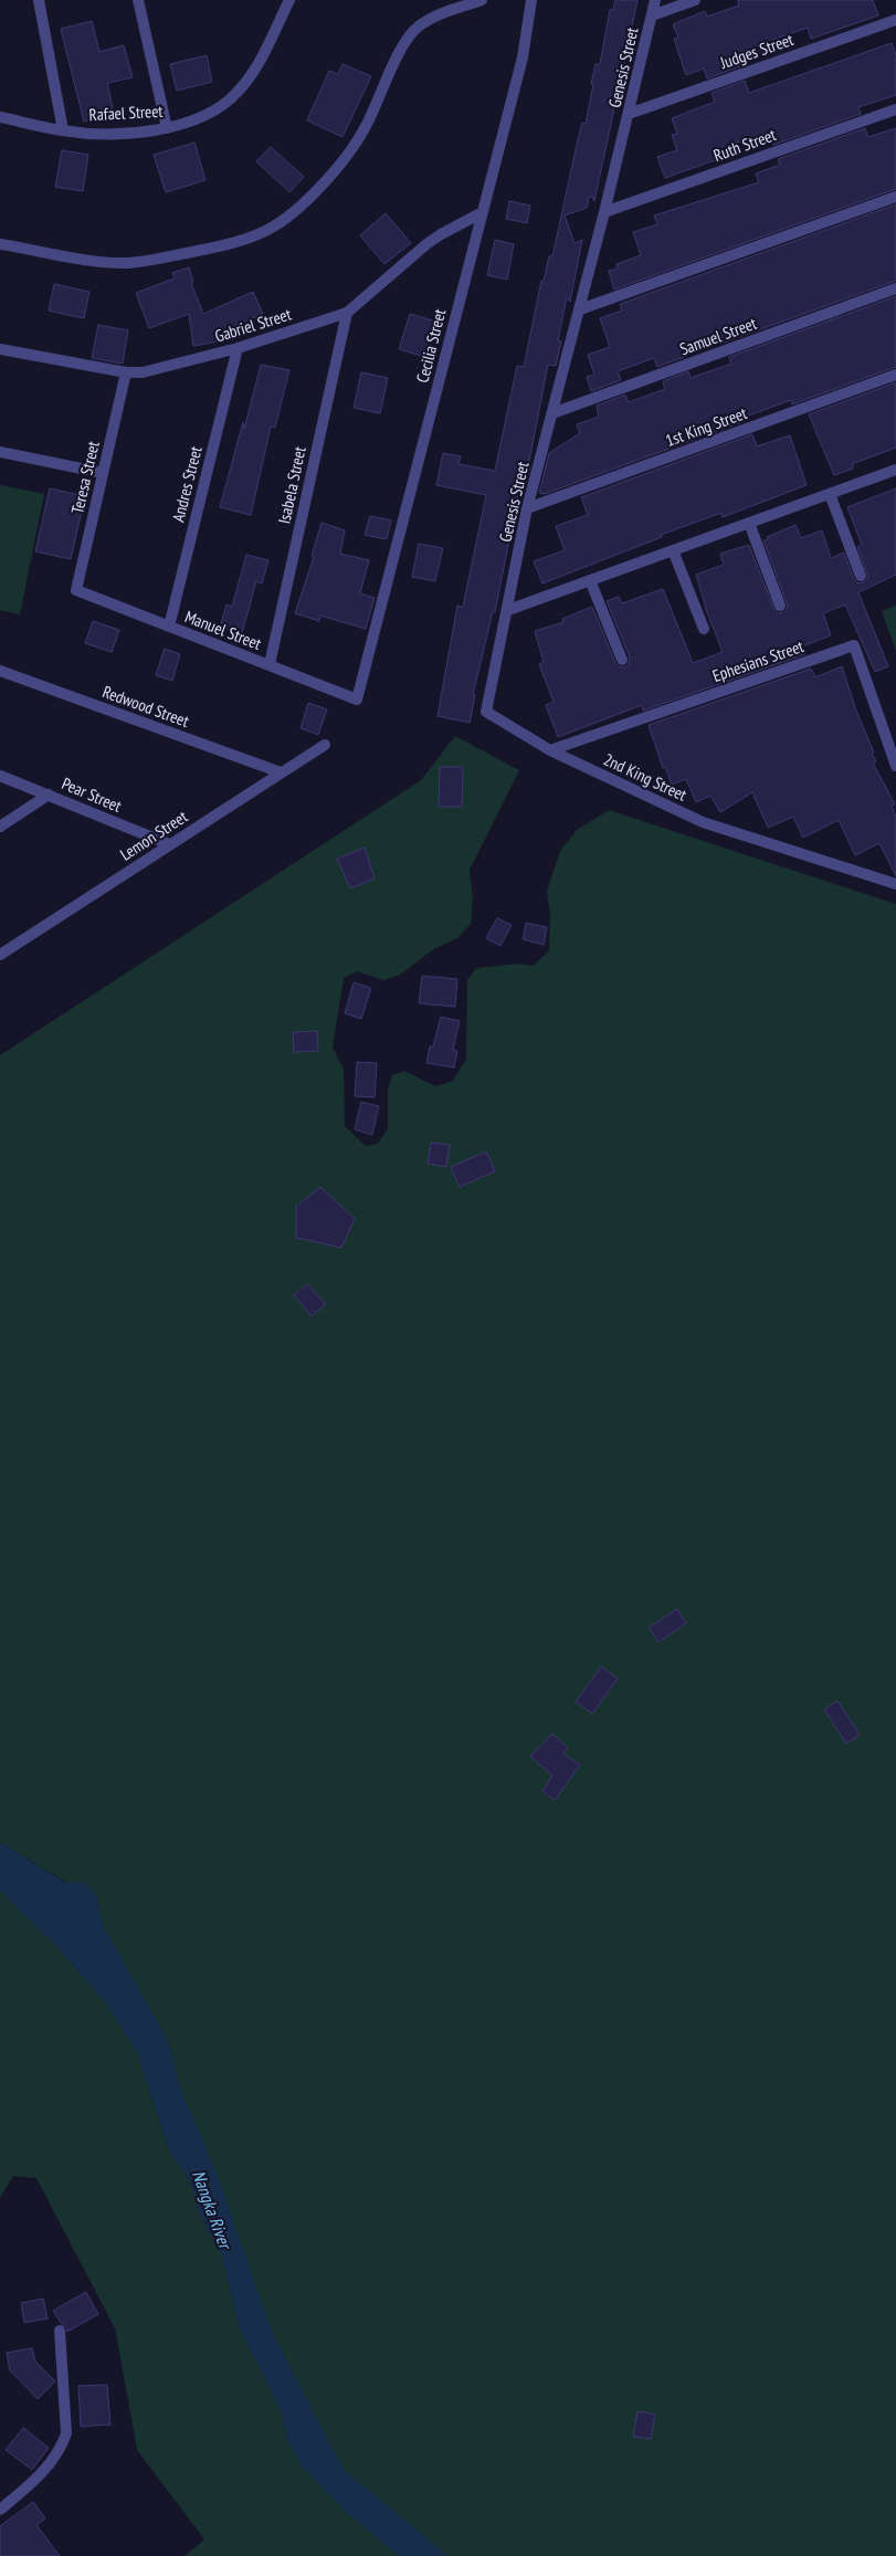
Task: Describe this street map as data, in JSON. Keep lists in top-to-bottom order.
{
  "streets": {
    "street": [
      "Judges Street",
      "Genesis Street",
      "Rafael Street",
      "Ruth Street",
      "Gabriel Street",
      "Samuel Street",
      "Cecilia Street",
      "1st King Street",
      "Teresa Street",
      "Andres Street",
      "Isabela Street",
      "Manuel Street",
      "Ephesians Street",
      "Redwood Street",
      "2nd King Street",
      "Pear Street",
      "Lemon Street"
    ]
  },
  "crossings": [
    ["Judges Street", "Genesis Street"],
    ["Genesis Street", "Ruth Street"],
    ["Genesis Street", "Samuel Street"],
    ["Genesis Street", "1st King Street"],
    ["Genesis Street", "2nd King Street"],
    ["Gabriel Street", "Cecilia Street"],
    ["Gabriel Street", "Teresa Street"],
    ["Gabriel Street", "Andres Street"],
    ["Gabriel Street", "Isabela Street"],
    ["Cecilia Street", "Manuel Street"],
    ["Teresa Street", "Manuel Street"],
    ["Andres Street", "Manuel Street"],
    ["Isabela Street", "Manuel Street"],
    ["Ephesians Street", "2nd King Street"],
    ["Redwood Street", "Lemon Street"],
    ["Pear Street", "Lemon Street"]
  ],
  "water": ["Nangka River"]
}
